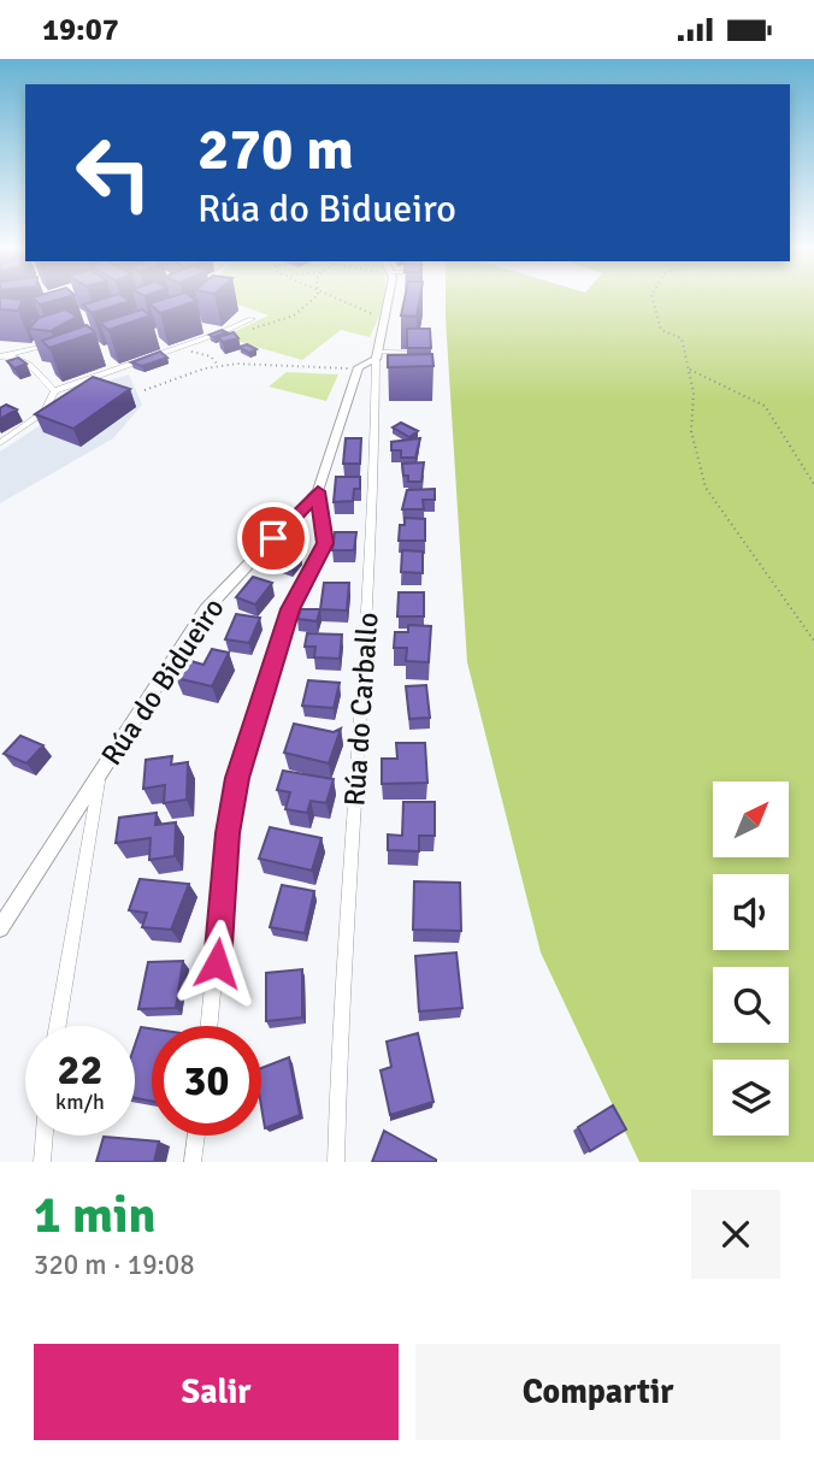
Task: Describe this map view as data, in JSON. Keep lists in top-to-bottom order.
{
  "streets": {
    "street": ["Rúa do Bidueiro", "Rúa do Carballo"]
  },
  "north": "top right",
  "page": {
    "status": "19:07",
    "turn": ["270 m", "Rúa do Bidueiro"],
    "speed": "22 km/h",
    "limit": "30",
    "heading": ["1 min", "320 m · 19:08"],
    "buttons": ["Salir", "Compartir"]
  }
}
